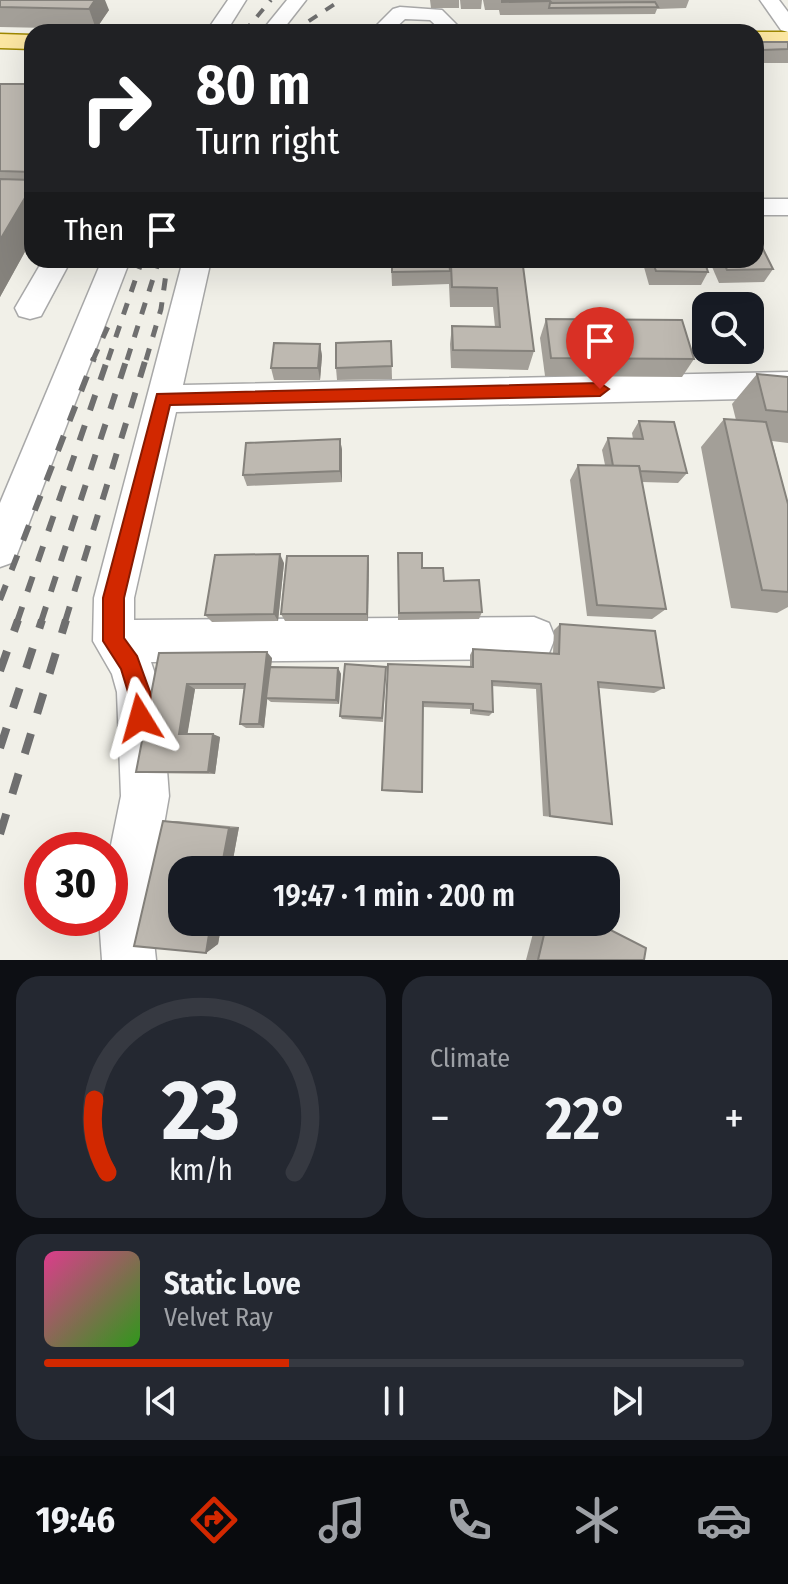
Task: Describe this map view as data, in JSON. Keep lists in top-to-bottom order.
{
  "page": {
    "turn": ["80 m", "Turn right"],
    "then": "Then",
    "limit": "30",
    "trip": "19:47 · 1 min · 200 m",
    "tile": "Climate",
    "heat": ["−", "22°", "+"],
    "song": ["Static Love", "Velvet Ray"],
    "tabs": "19:46",
    "gauge": ["23", "km/h"]
  }
}
